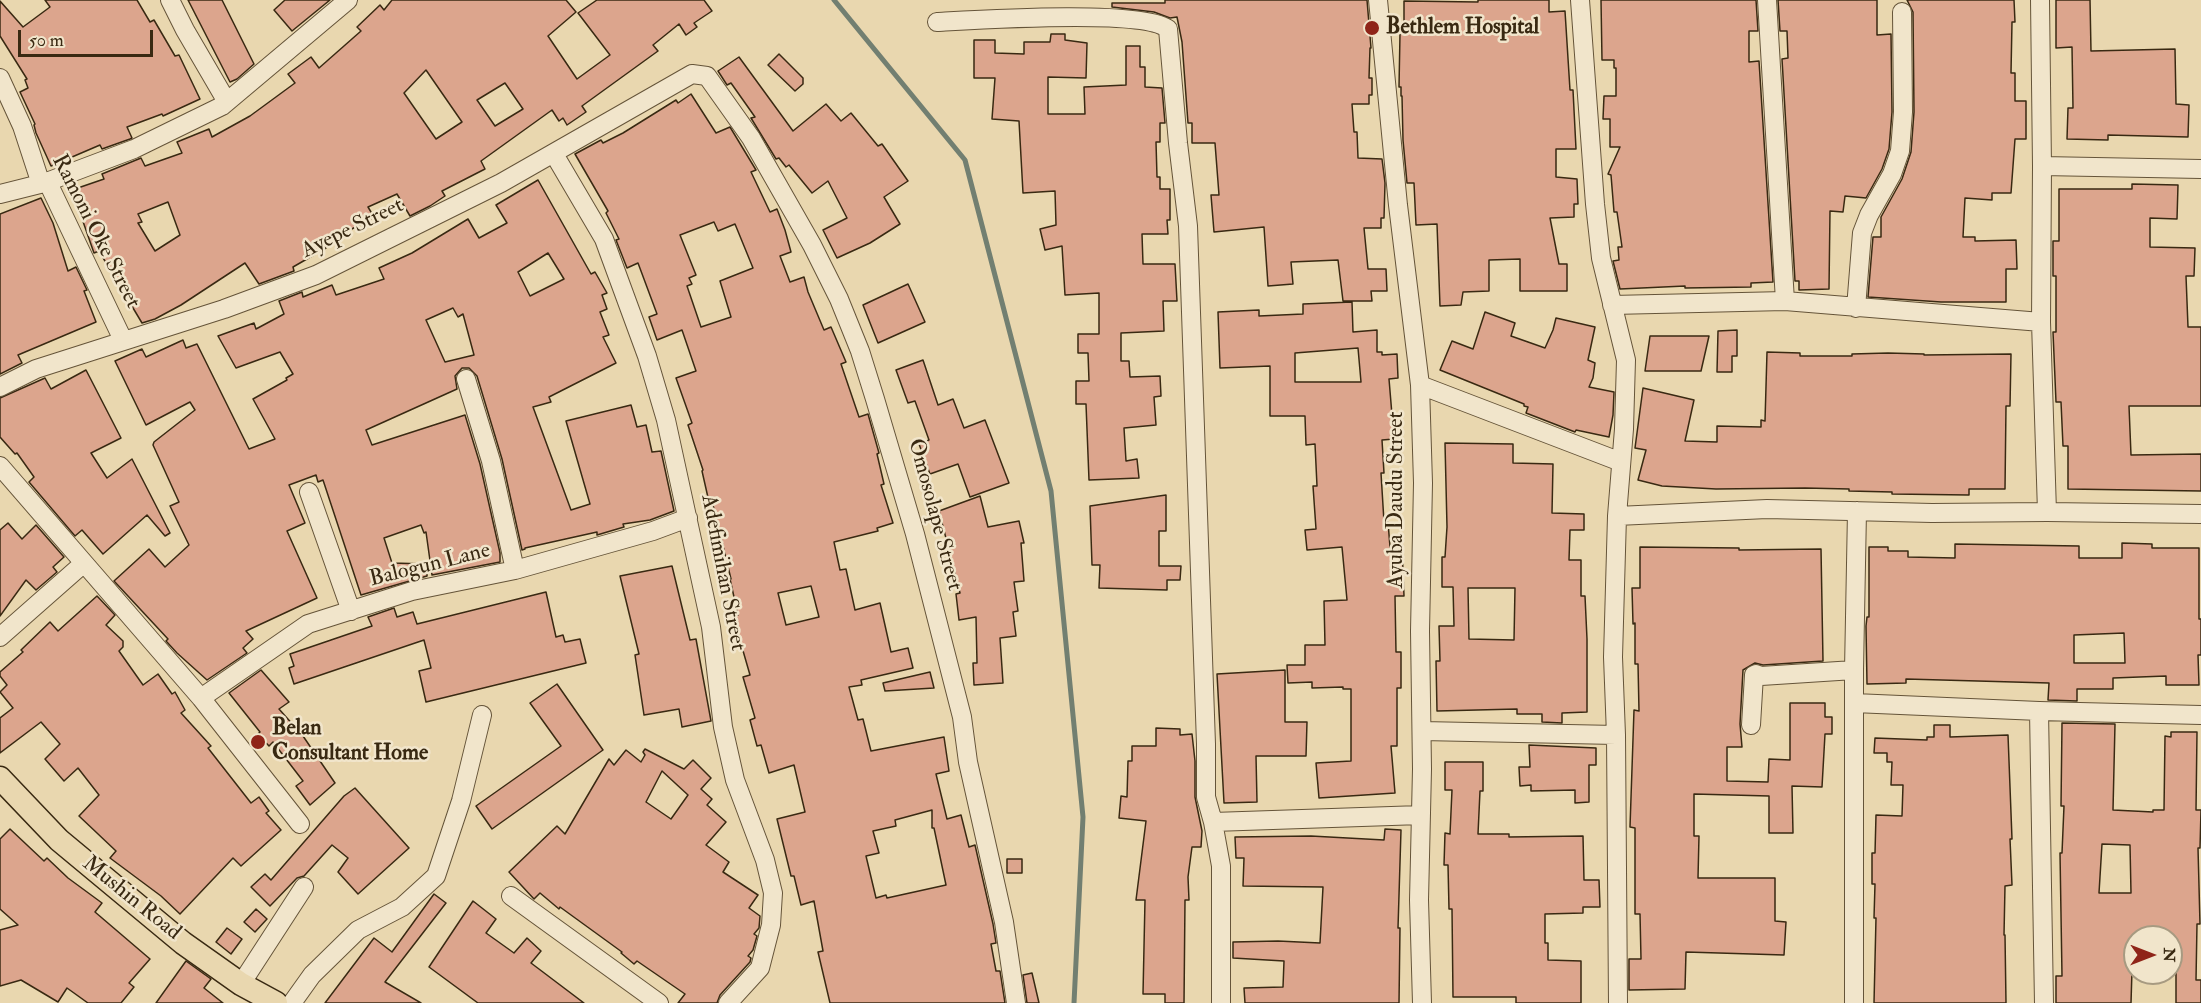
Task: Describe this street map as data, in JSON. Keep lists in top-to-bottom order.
{
  "streets": {
    "main road": ["Mushin Road"],
    "street": [
      "Ayepe Street",
      "Ramoni Oke Street",
      "Ayuba Daudu Street",
      "Omosolape Street",
      "Balogun Lane",
      "Adefimihan Street"
    ]
  },
  "crossings": [
    ["Ayepe Street", "Ramoni Oke Street"],
    ["Ayepe Street", "Omosolape Street"],
    ["Ayepe Street", "Adefimihan Street"],
    ["Balogun Lane", "Adefimihan Street"]
  ],
  "places": ["Bethlem Hospital", "Belan Consultant Home"],
  "scale_bar": "50 m",
  "north": "right"
}
